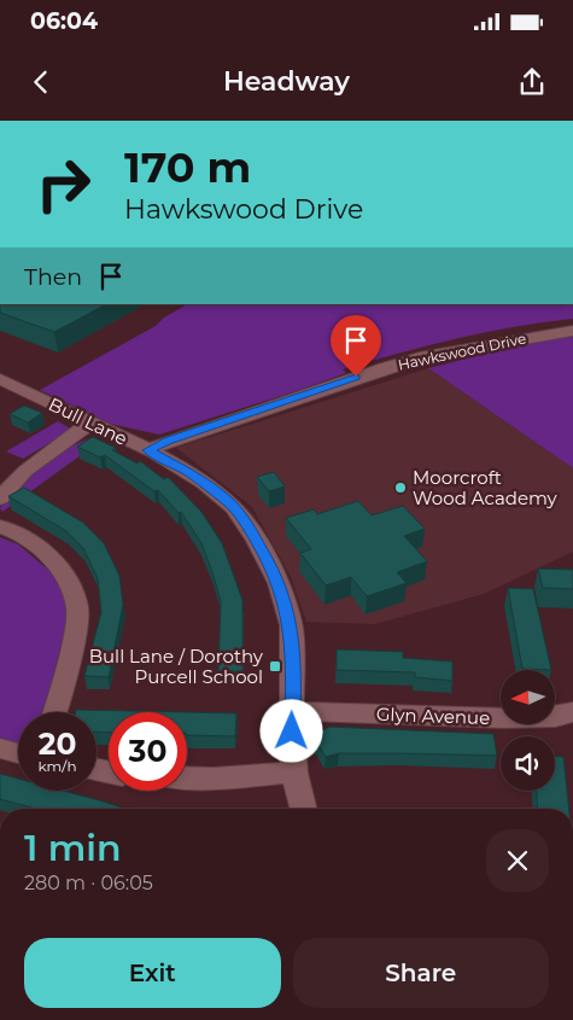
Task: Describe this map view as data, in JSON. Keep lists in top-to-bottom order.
{
  "streets": {
    "street": ["Hawkswood Drive", "Bull Lane", "Glyn Avenue"]
  },
  "crossings": [
    ["Hawkswood Drive", "Bull Lane"],
    ["Bull Lane", "Glyn Avenue"]
  ],
  "places": {
    "other": ["Moorcroft Wood Academy"],
    "transit": ["Bull Lane / Dorothy Purcell School"]
  },
  "north": "left",
  "page": {
    "status": "06:04",
    "header": "Headway",
    "turn": ["170 m", "Hawkswood Drive"],
    "then": "Then",
    "speed": "20 km/h",
    "limit": "30",
    "heading": ["1 min", "280 m · 06:05"],
    "buttons": ["Exit", "Share"]
  }
}
